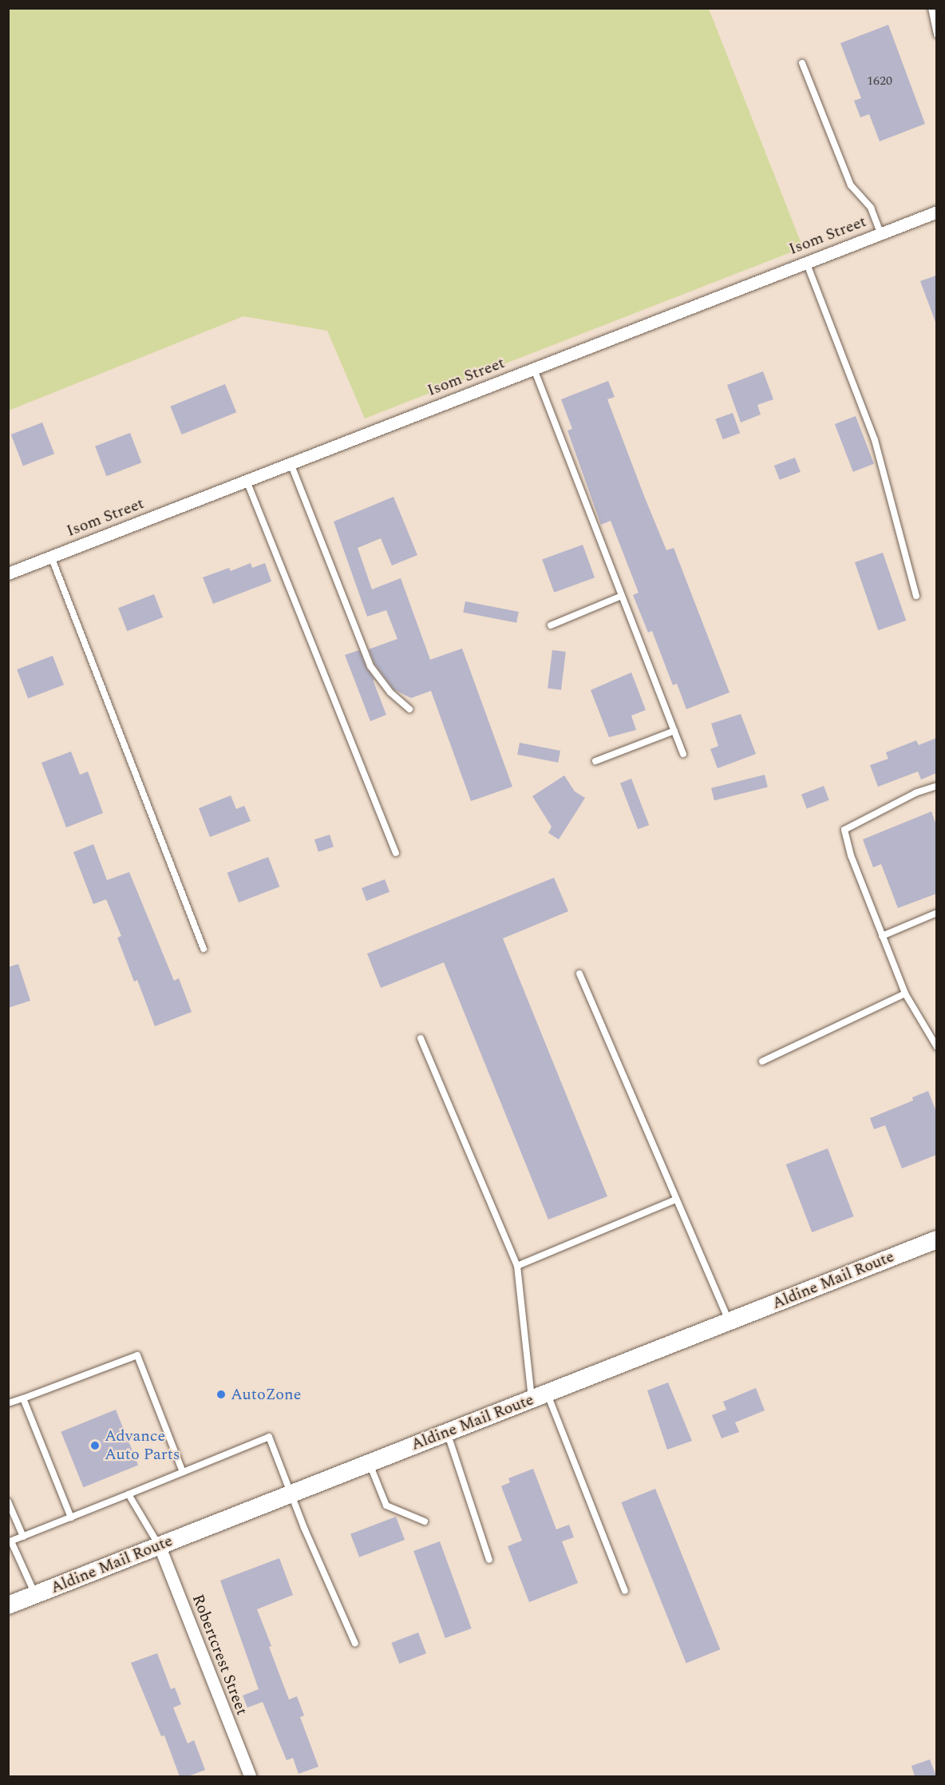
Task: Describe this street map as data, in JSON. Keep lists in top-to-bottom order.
{
  "streets": {
    "main road": ["Aldine Mail Route"],
    "street": ["Isom Street", "Robertcrest Street"]
  },
  "crossings": [
    ["Aldine Mail Route", "Robertcrest Street"]
  ],
  "places": ["AutoZone", "Advance Auto Parts"],
  "house_numbers": ["1620"]
}
